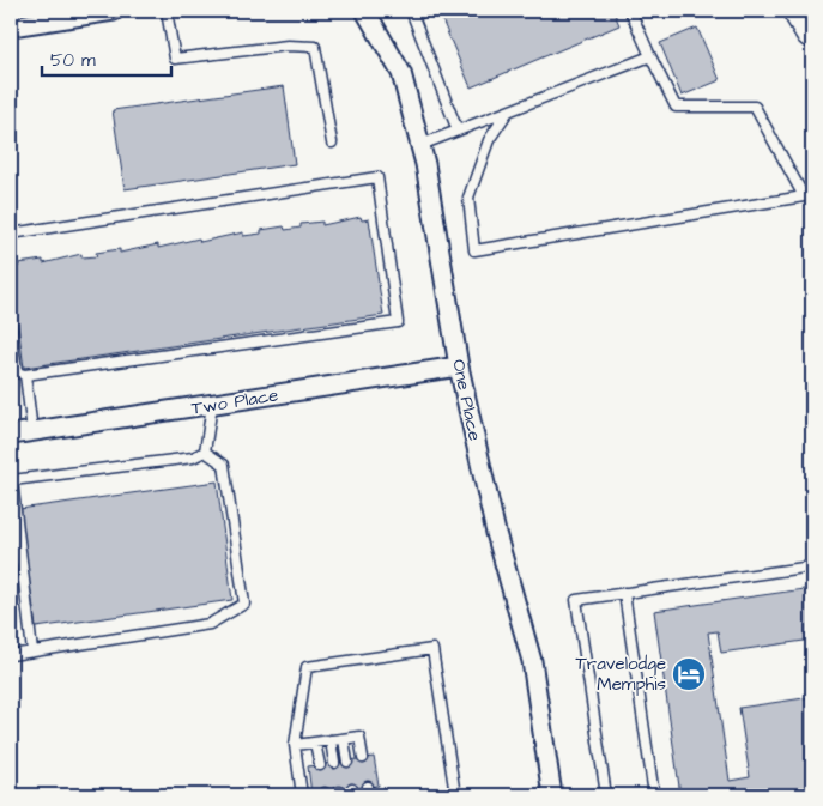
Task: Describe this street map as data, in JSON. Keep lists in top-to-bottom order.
{
  "streets": {
    "street": ["One Place", "Two Place"]
  },
  "crossings": [
    ["One Place", "Two Place"]
  ],
  "places": {
    "hotel": ["Travelodge Memphis"]
  },
  "scale_bar": "50 m"
}
